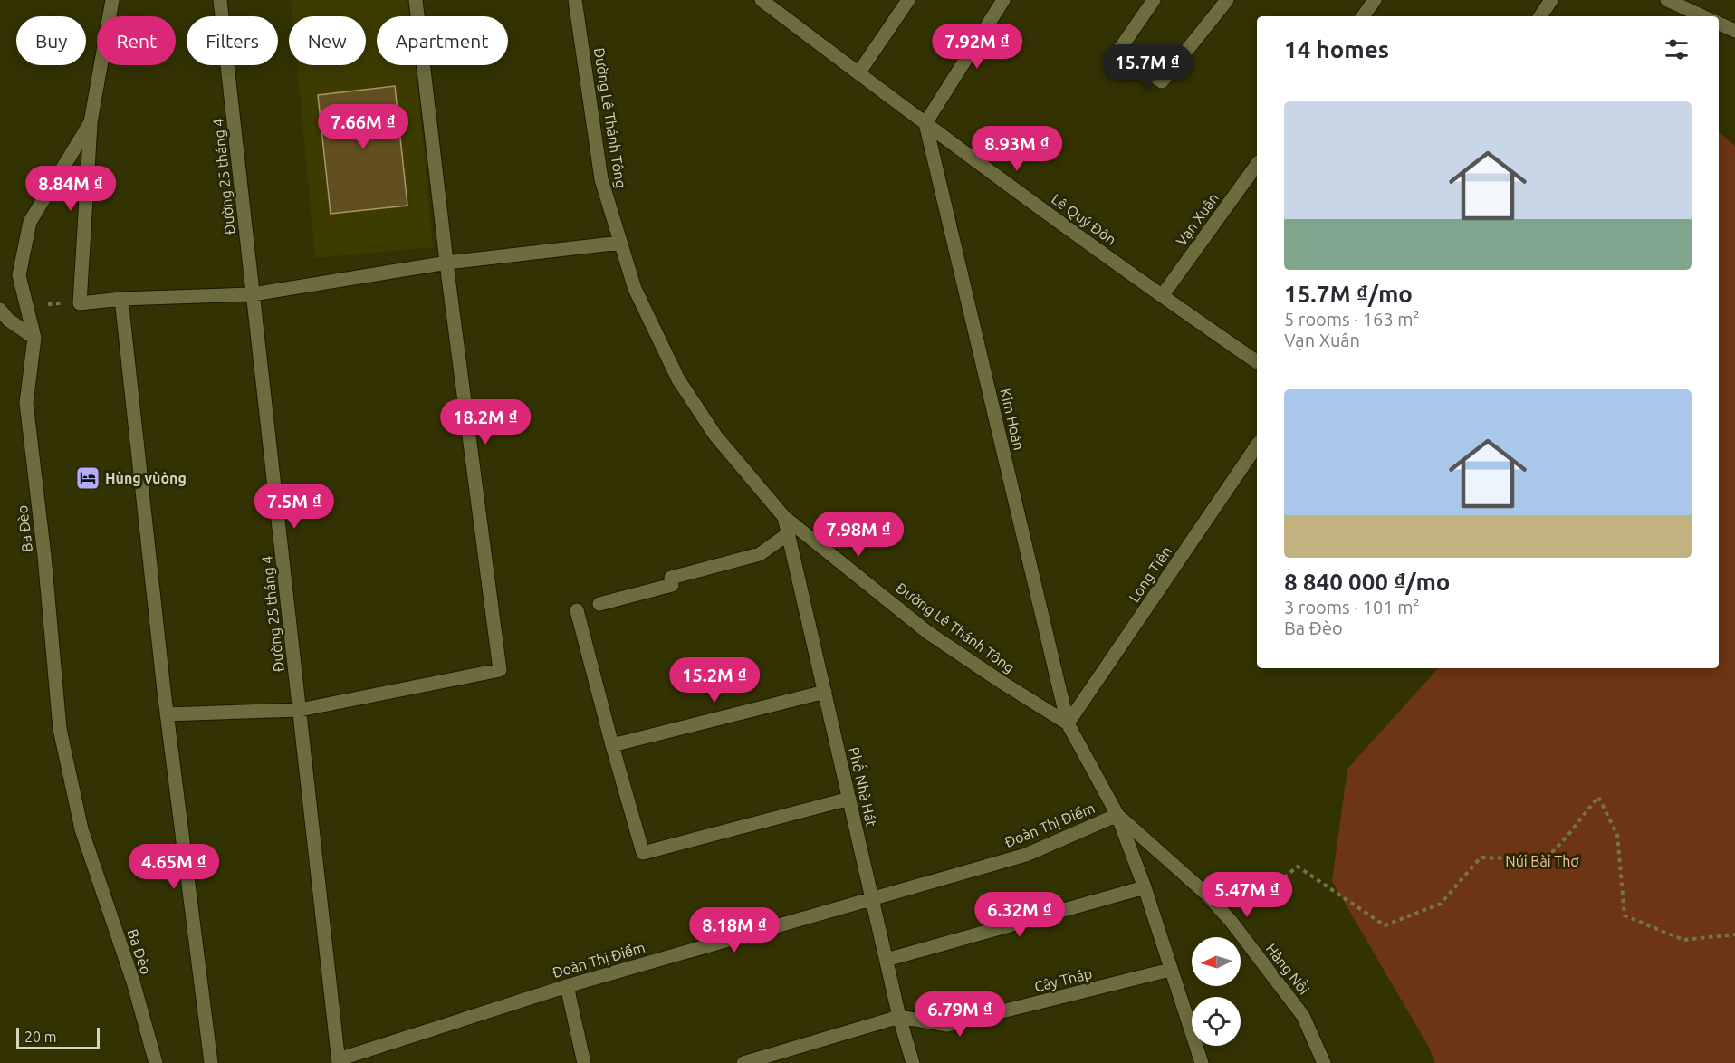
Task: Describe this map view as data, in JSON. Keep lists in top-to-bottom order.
{
  "streets": {
    "street": [
      "Đường Lê Thánh Tông",
      "Đường 25 tháng 4",
      "Lê Quý Đôn",
      "Vạn Xuân",
      "Kim Hoàn",
      "Ba Đèo",
      "Long Tiên",
      "Phố Nhà Hát",
      "Đoàn Thị Điểm",
      "Hàng Nồi",
      "Cây Tháp"
    ]
  },
  "crossings": [
    ["Đường Lê Thánh Tông", "Kim Hoàn"],
    ["Đường Lê Thánh Tông", "Long Tiên"],
    ["Đường Lê Thánh Tông", "Phố Nhà Hát"],
    ["Đường Lê Thánh Tông", "Đoàn Thị Điểm"],
    ["Đường Lê Thánh Tông", "Hàng Nồi"],
    ["Đường Lê Thánh Tông", "Cây Tháp"],
    ["Đường 25 tháng 4", "Đoàn Thị Điểm"],
    ["Lê Quý Đôn", "Vạn Xuân"],
    ["Lê Quý Đôn", "Kim Hoàn"],
    ["Kim Hoàn", "Long Tiên"],
    ["Phố Nhà Hát", "Đoàn Thị Điểm"],
    ["Phố Nhà Hát", "Cây Tháp"],
    ["Đoàn Thị Điểm", "Hàng Nồi"]
  ],
  "parks": ["Núi Bài Thơ"],
  "places": {
    "hotel": ["Hùng vùòng"]
  },
  "scale_bar": "20 m",
  "north": "left",
  "page": {
    "chip": [
      "Buy",
      "Rent",
      "Filters",
      "New",
      "Apartment"
    ],
    "heading": "14 homes",
    "price": [
      "7.92M ₫",
      "15.7M ₫",
      "7.66M ₫",
      "8.93M ₫",
      "8.84M ₫",
      "18.2M ₫",
      "7.5M ₫",
      "7.98M ₫",
      "15.2M ₫",
      "4.65M ₫",
      "5.47M ₫",
      "6.32M ₫",
      "8.18M ₫",
      "6.79M ₫"
    ],
    "list": [
      {
        "name": "15.7M ₫/mo",
        "note": "5 rooms · 163 m² · Vạn Xuân"
      },
      {
        "name": "8 840 000 ₫/mo",
        "note": "3 rooms · 101 m² · Ba Đèo"
      }
    ],
    "scale": "20 m"
  }
}
